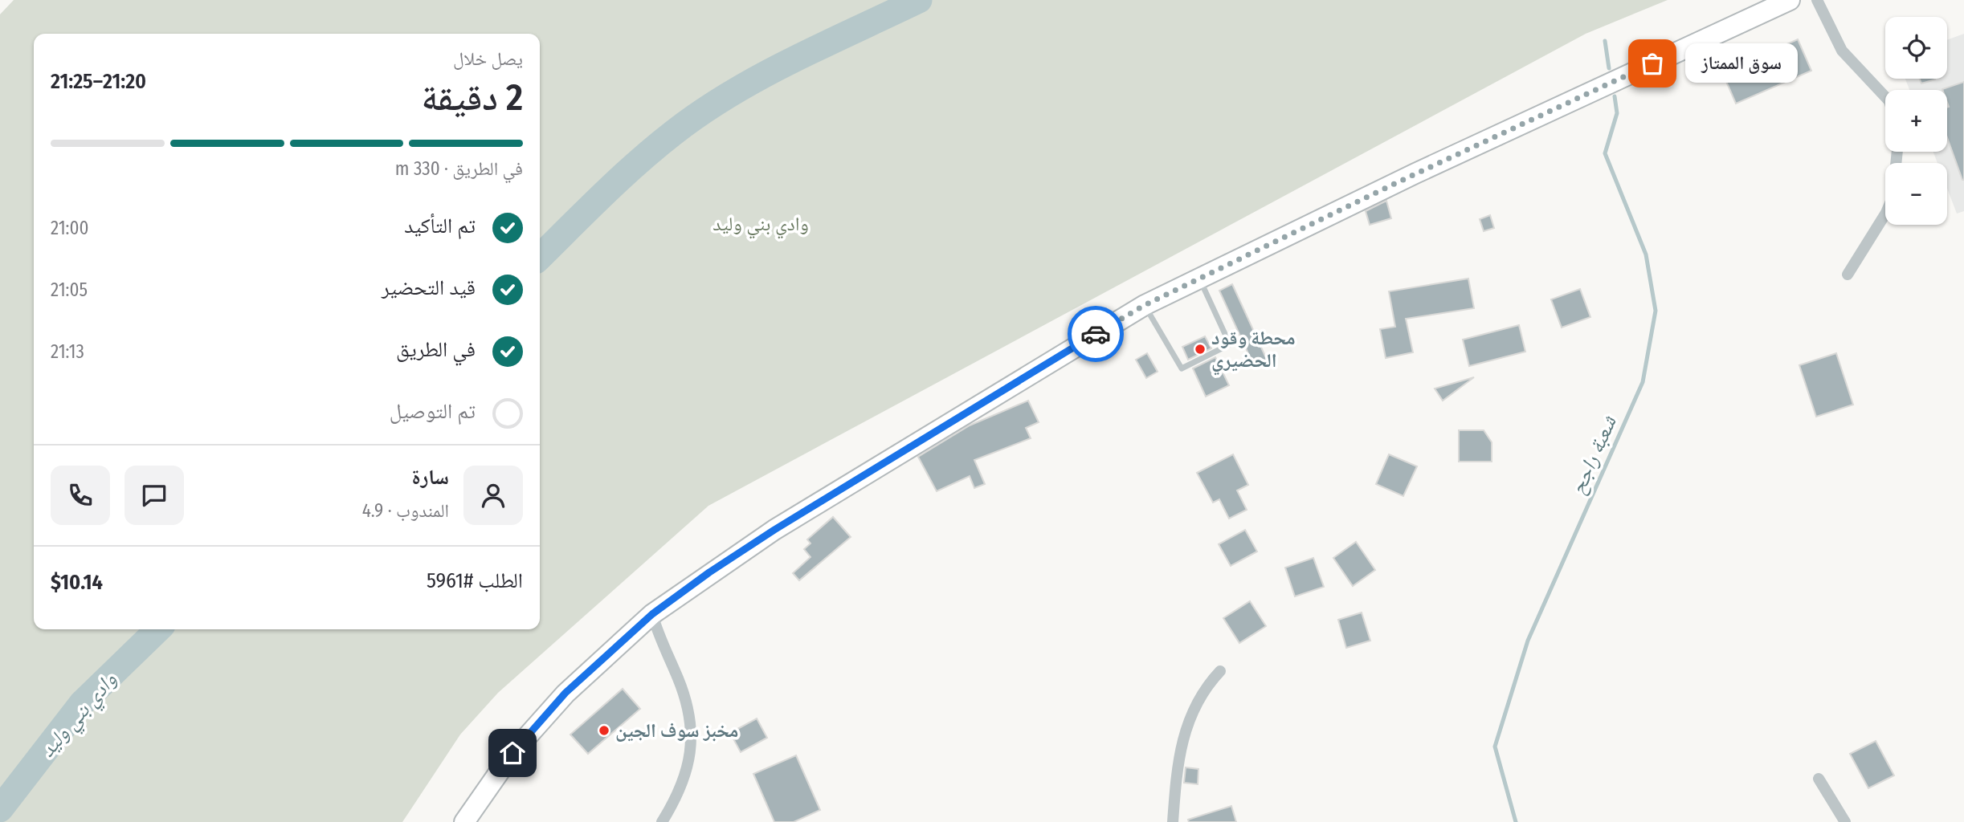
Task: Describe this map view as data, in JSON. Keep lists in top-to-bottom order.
{
  "water": ["شعبة راجح", "وادي بني وليد"],
  "parks": ["وادي بني وليد"],
  "places": ["سوق الممتاز", "محطة وقود الحضيري", "مخبز سوف الجين"],
  "page": {
    "map_buttons": ["+", "−"],
    "heading": ["2 دقيقة", "يصل خلال", "21:20–21:25"],
    "panel": [
      "سارة",
      "المندوب · 4.9",
      "الطلب #5961",
      "$10.14"
    ],
    "bubble": "سوق الممتاز",
    "bar": "في الطريق · 330 m",
    "list": [
      ["تم التأكيد", "21:00"],
      ["قيد التحضير", "21:05"],
      ["في الطريق", "21:13"],
      "تم التوصيل"
    ]
  }
}
